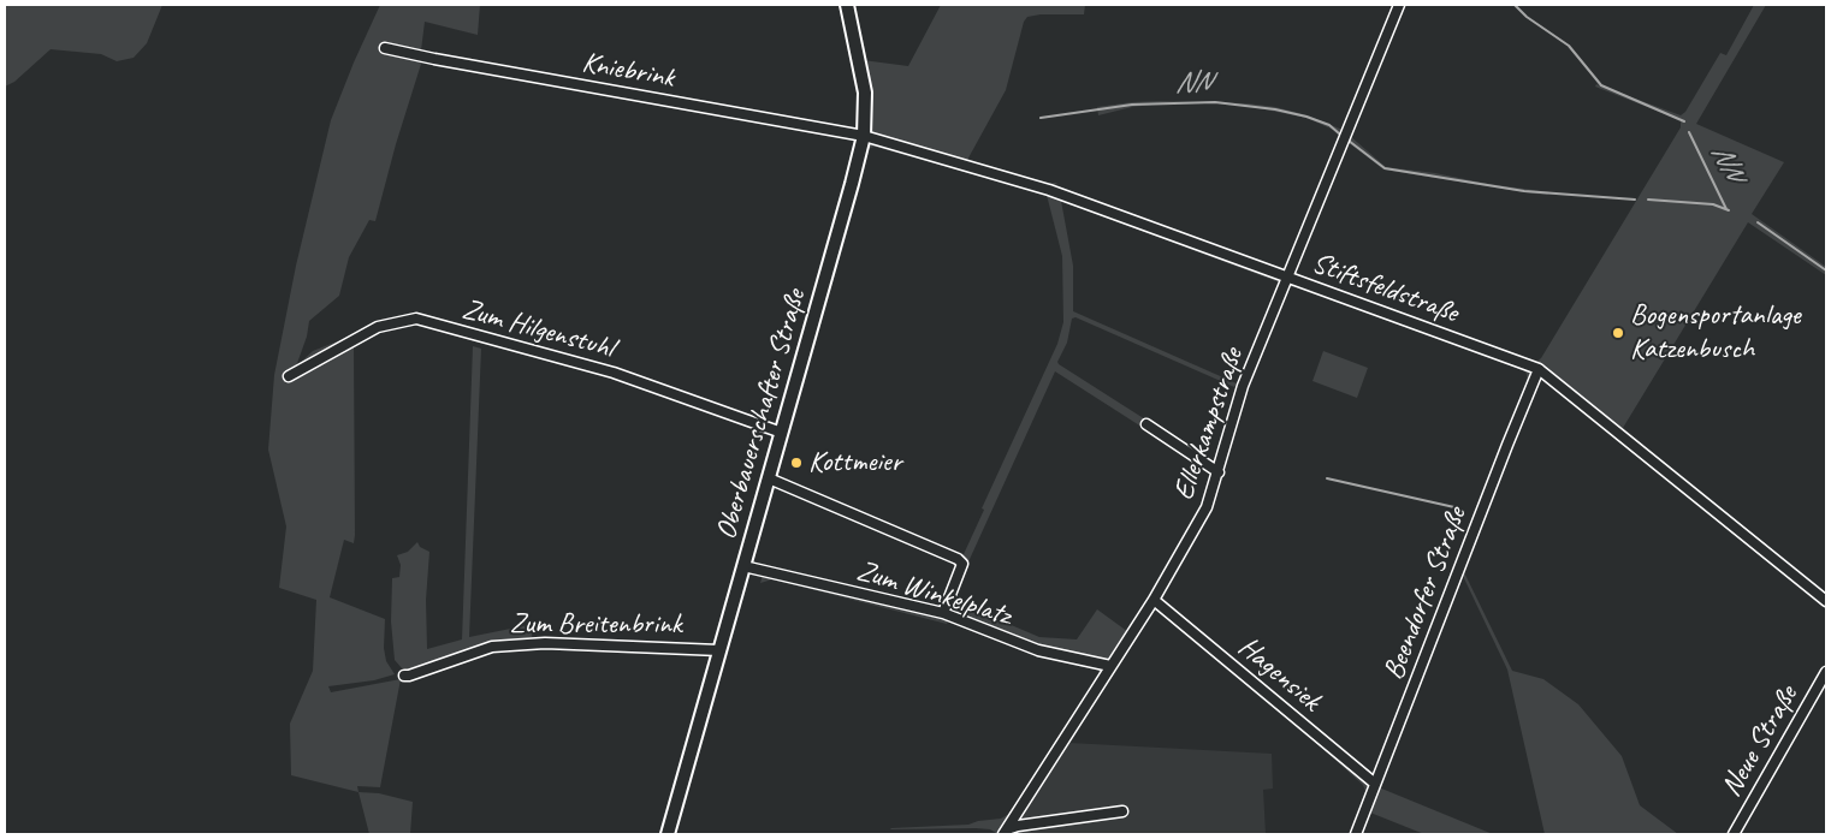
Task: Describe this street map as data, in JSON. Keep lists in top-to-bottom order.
{
  "streets": {
    "main road": ["Oberbauerschafter Straße"],
    "street": [
      "Kniebrink",
      "Stiftsfeldstraße",
      "Zum Hilgenstuhl",
      "Ellerkampstraße",
      "Zum Winkelplatz",
      "Beendorfer Straße",
      "Zum Breitenbrink",
      "Hagensiek",
      "Neue Straße"
    ]
  },
  "crossings": [
    ["Kniebrink", "Stiftsfeldstraße"],
    ["Kniebrink", "Oberbauerschafter Straße"],
    ["Stiftsfeldstraße", "Oberbauerschafter Straße"],
    ["Stiftsfeldstraße", "Ellerkampstraße"],
    ["Stiftsfeldstraße", "Beendorfer Straße"],
    ["Zum Hilgenstuhl", "Oberbauerschafter Straße"],
    ["Oberbauerschafter Straße", "Zum Winkelplatz"],
    ["Oberbauerschafter Straße", "Zum Breitenbrink"],
    ["Ellerkampstraße", "Zum Winkelplatz"],
    ["Ellerkampstraße", "Hagensiek"],
    ["Beendorfer Straße", "Hagensiek"]
  ],
  "water": ["NN"],
  "places": ["Bogensportanlage Katzenbusch", "Kottmeier"]
}
